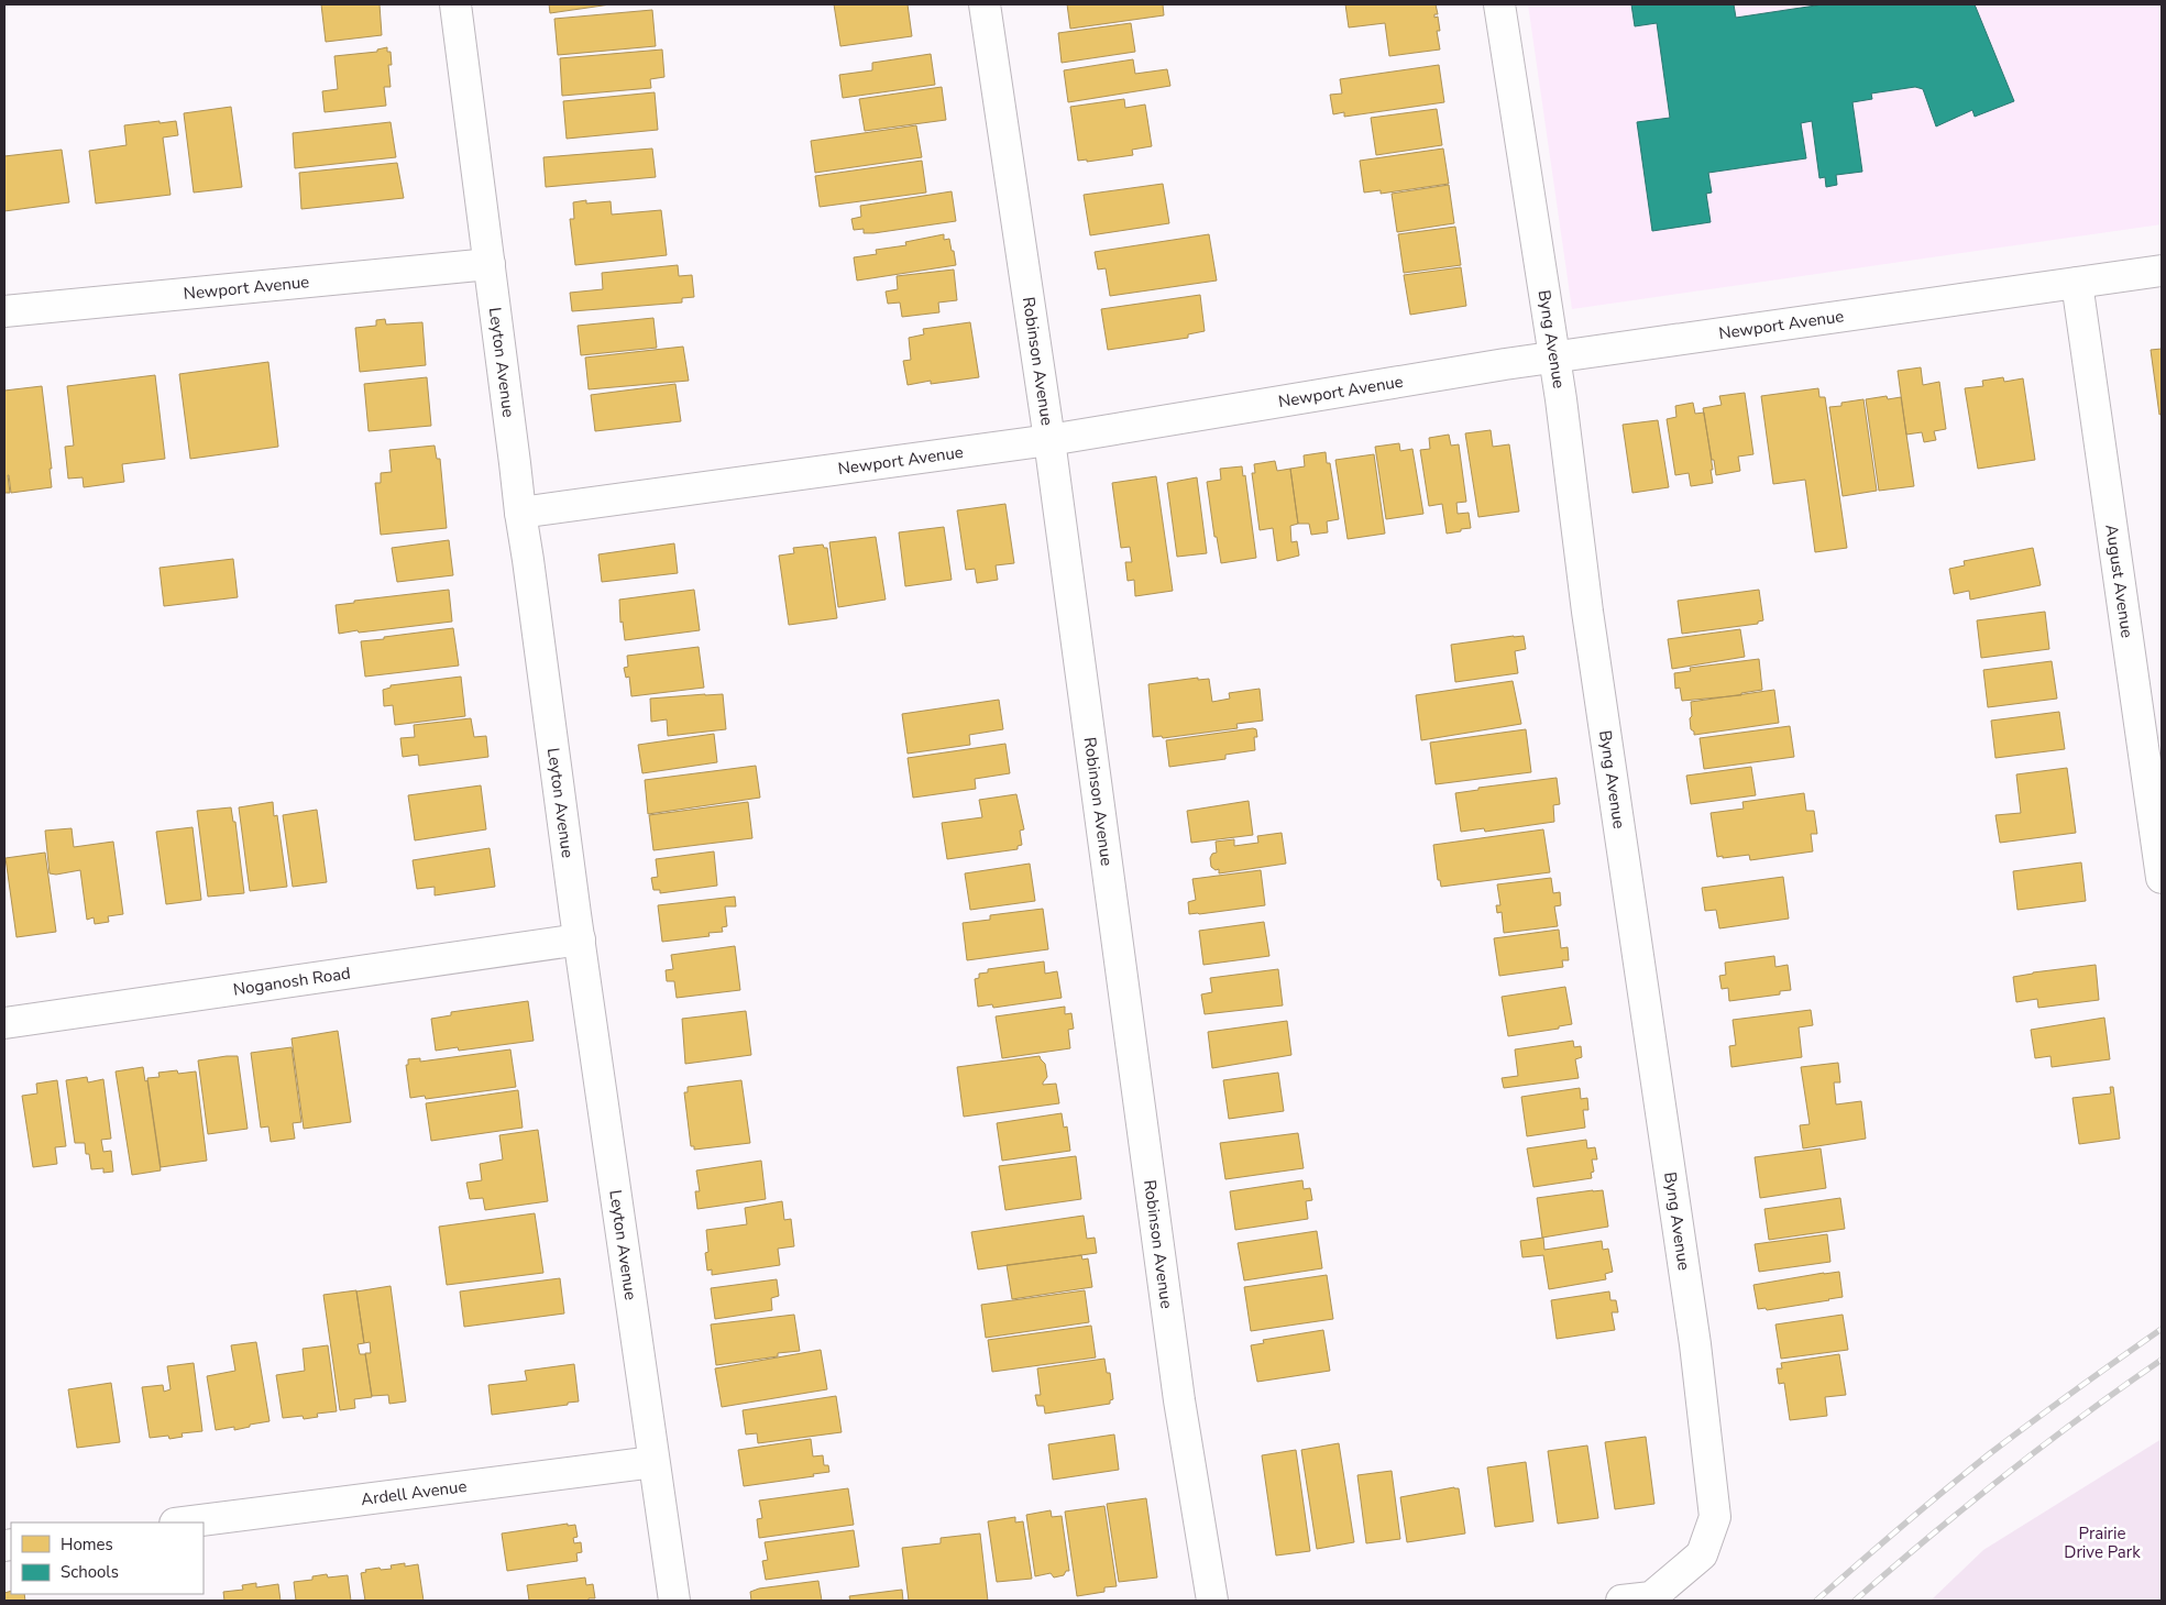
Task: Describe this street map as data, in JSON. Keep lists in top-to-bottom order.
{
  "streets": {
    "street": [
      "Newport Avenue",
      "Byng Avenue",
      "Robinson Avenue",
      "Leyton Avenue",
      "August Avenue",
      "Noganosh Road",
      "Ardell Avenue"
    ]
  },
  "crossings": [
    ["Newport Avenue", "Byng Avenue"],
    ["Newport Avenue", "Robinson Avenue"],
    ["Newport Avenue", "Leyton Avenue"],
    ["Newport Avenue", "August Avenue"],
    ["Leyton Avenue", "Noganosh Road"],
    ["Leyton Avenue", "Ardell Avenue"]
  ],
  "parks": ["Prairie Drive Park"],
  "legend": ["Homes", "Schools"]
}
